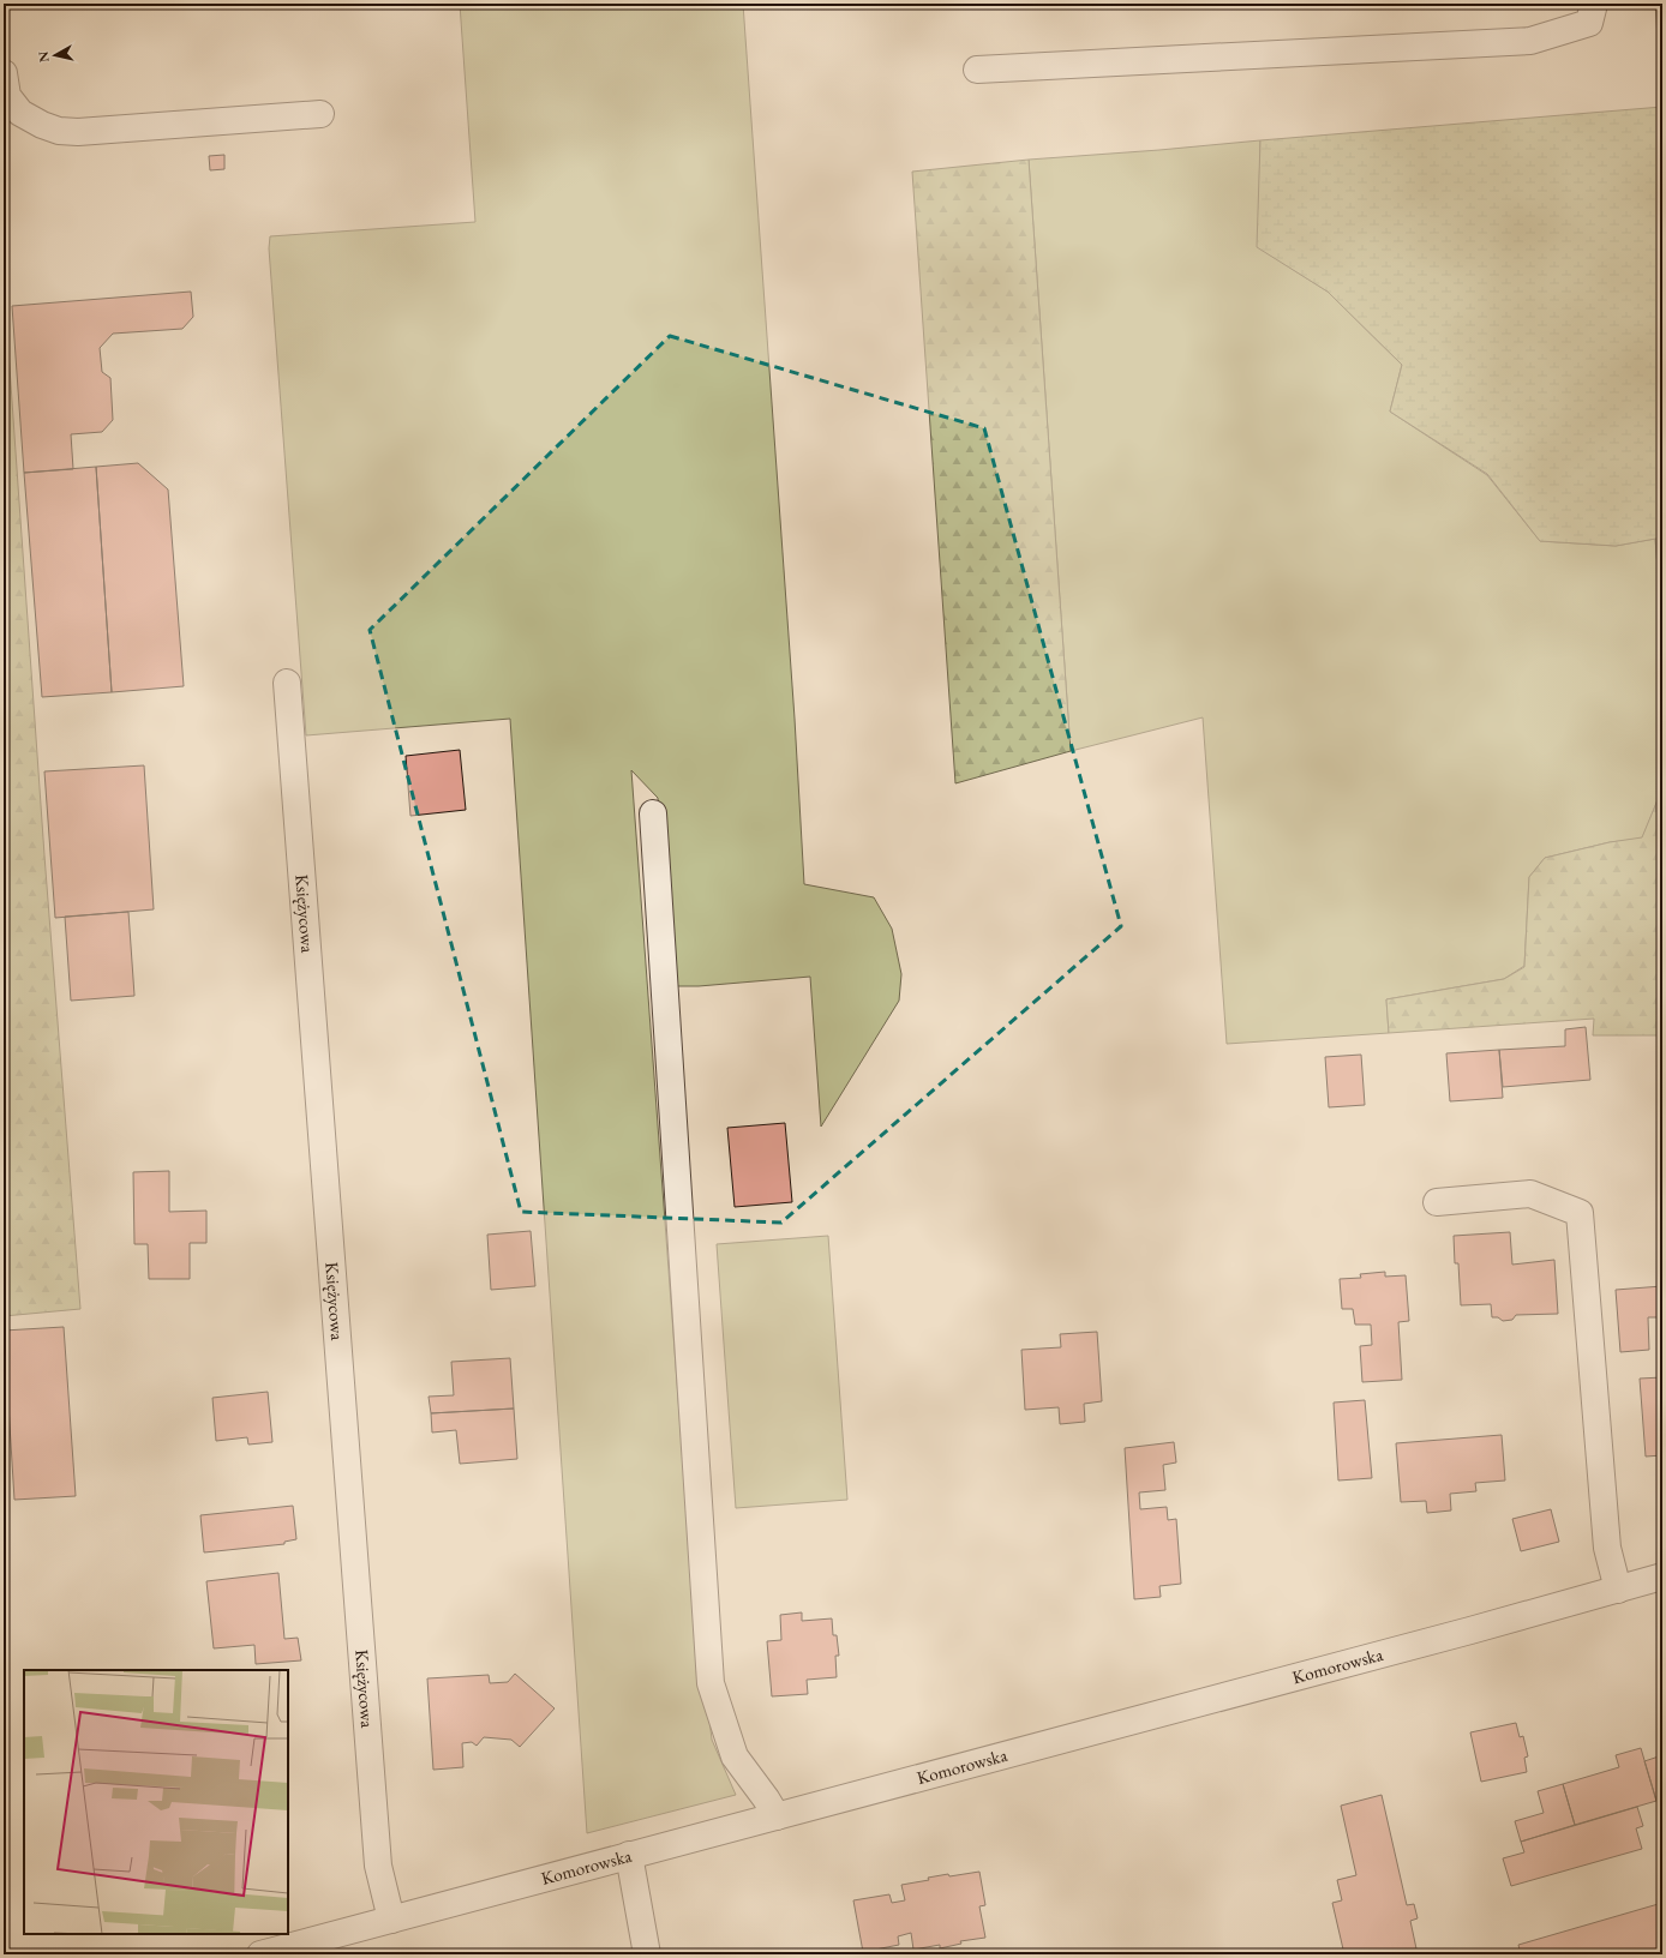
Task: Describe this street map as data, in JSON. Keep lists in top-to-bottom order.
{
  "streets": {
    "street": ["Księżycowa", "Komorowska"]
  },
  "crossings": [
    ["Księżycowa", "Komorowska"]
  ],
  "north": "left"
}
